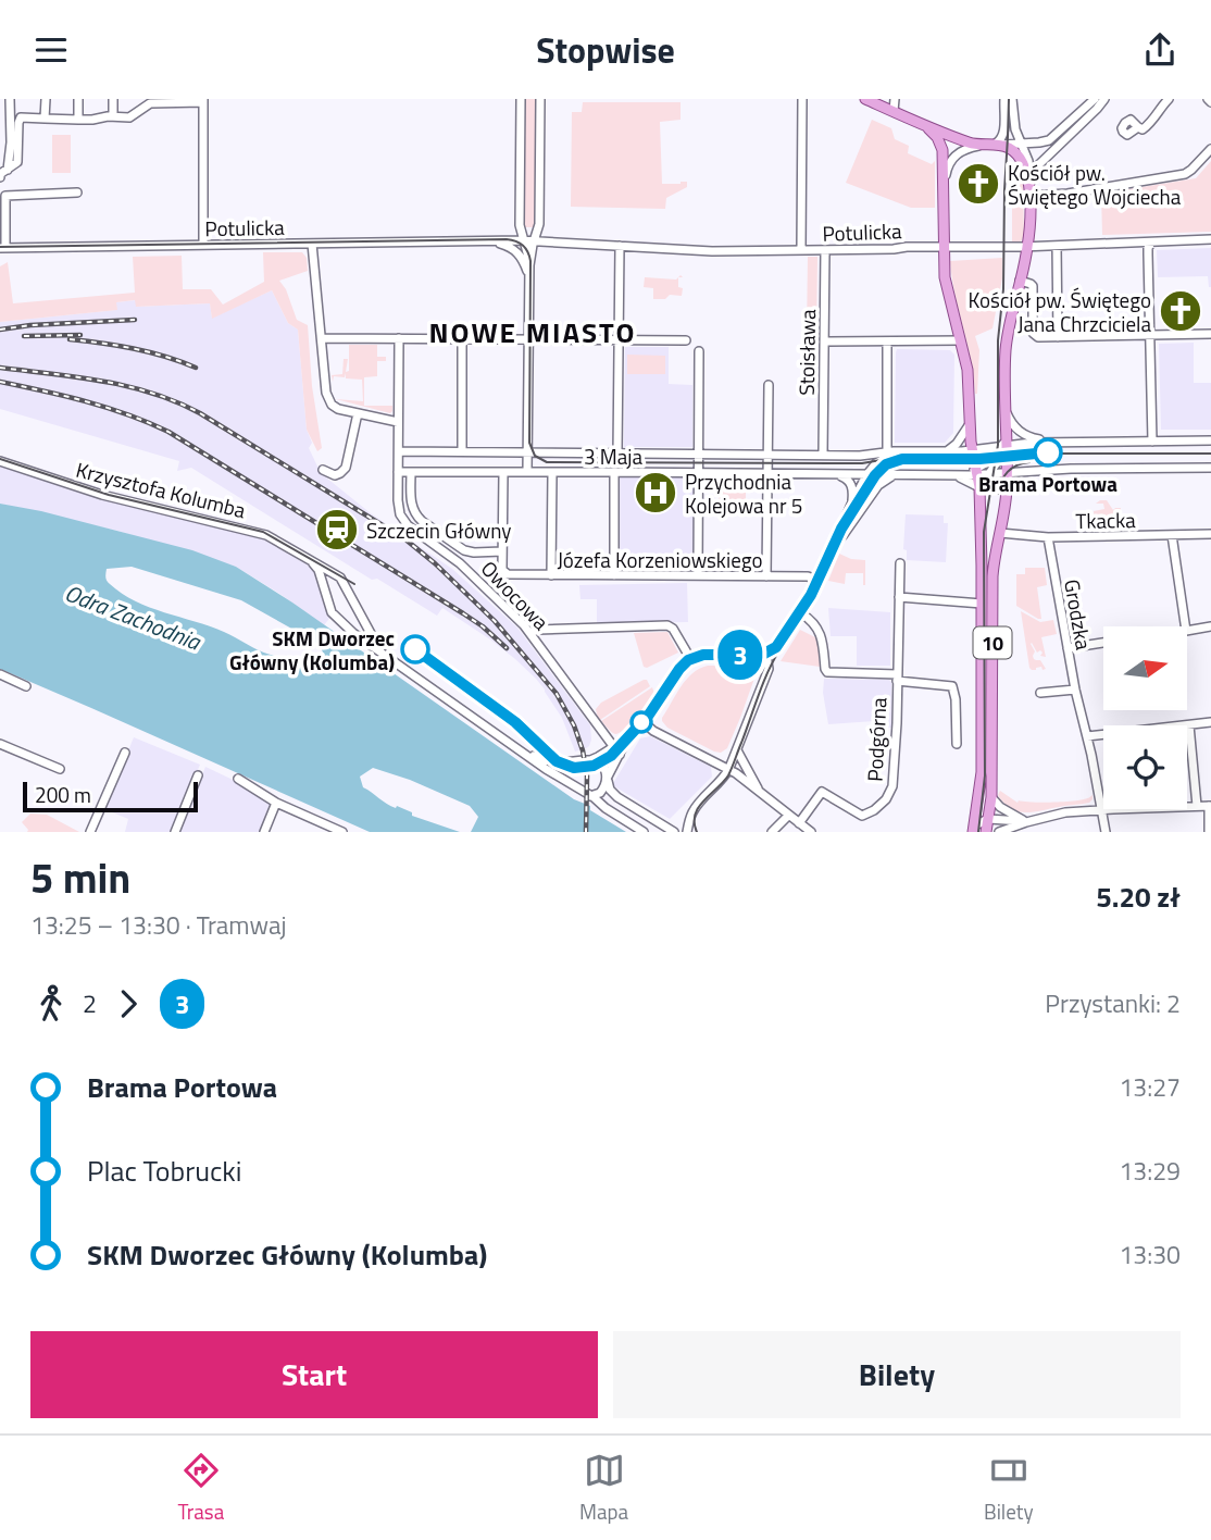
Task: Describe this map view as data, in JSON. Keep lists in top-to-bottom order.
{
  "streets": {
    "main road": ["10"],
    "street": [
      "Potulicka",
      "Stoisława",
      "3 Maja",
      "Krzysztofa Kolumba",
      "Tkacka",
      "Józefa Korzeniowskiego",
      "Owocowa",
      "Grodzka",
      "Podgórna"
    ]
  },
  "crossings": [
    ["Potulicka", "Stoisława"],
    ["Potulicka", "10"],
    ["Stoisława", "3 Maja"],
    ["3 Maja", "Owocowa"],
    ["Tkacka", "Grodzka"],
    ["Tkacka", "10"]
  ],
  "districts": ["NOWE MIASTO"],
  "water": ["Odra Zachodnia"],
  "places": {
    "church": ["Kościół pw. Świętego Wojciecha", "Kościół pw. Świętego Jana Chrzciciela"],
    "other": ["Brama Portowa", "SKM Dworzec Główny (Kolumba)"],
    "hospital": ["Przychodnia Kolejowa nr 5"],
    "station": ["Szczecin Główny"]
  },
  "lines": ["tram line 3"],
  "scale_bar": "200 m",
  "north": "right",
  "page": {
    "header": "Stopwise",
    "on_map": "3",
    "scale": "200 m",
    "heading": ["5 min", "13:25 – 13:30 · Tramwaj", "5.20 zł"],
    "legs": ["2", "3", "Przystanki: 2"],
    "list": [
      {
        "name": "Brama Portowa",
        "value": "13:27"
      },
      {
        "name": "Plac Tobrucki",
        "value": "13:29"
      },
      {
        "name": "SKM Dworzec Główny (Kolumba)",
        "value": "13:30"
      }
    ],
    "buttons": ["Start", "Bilety"],
    "tabs": ["Trasa", "Mapa", "Bilety"]
  }
}
